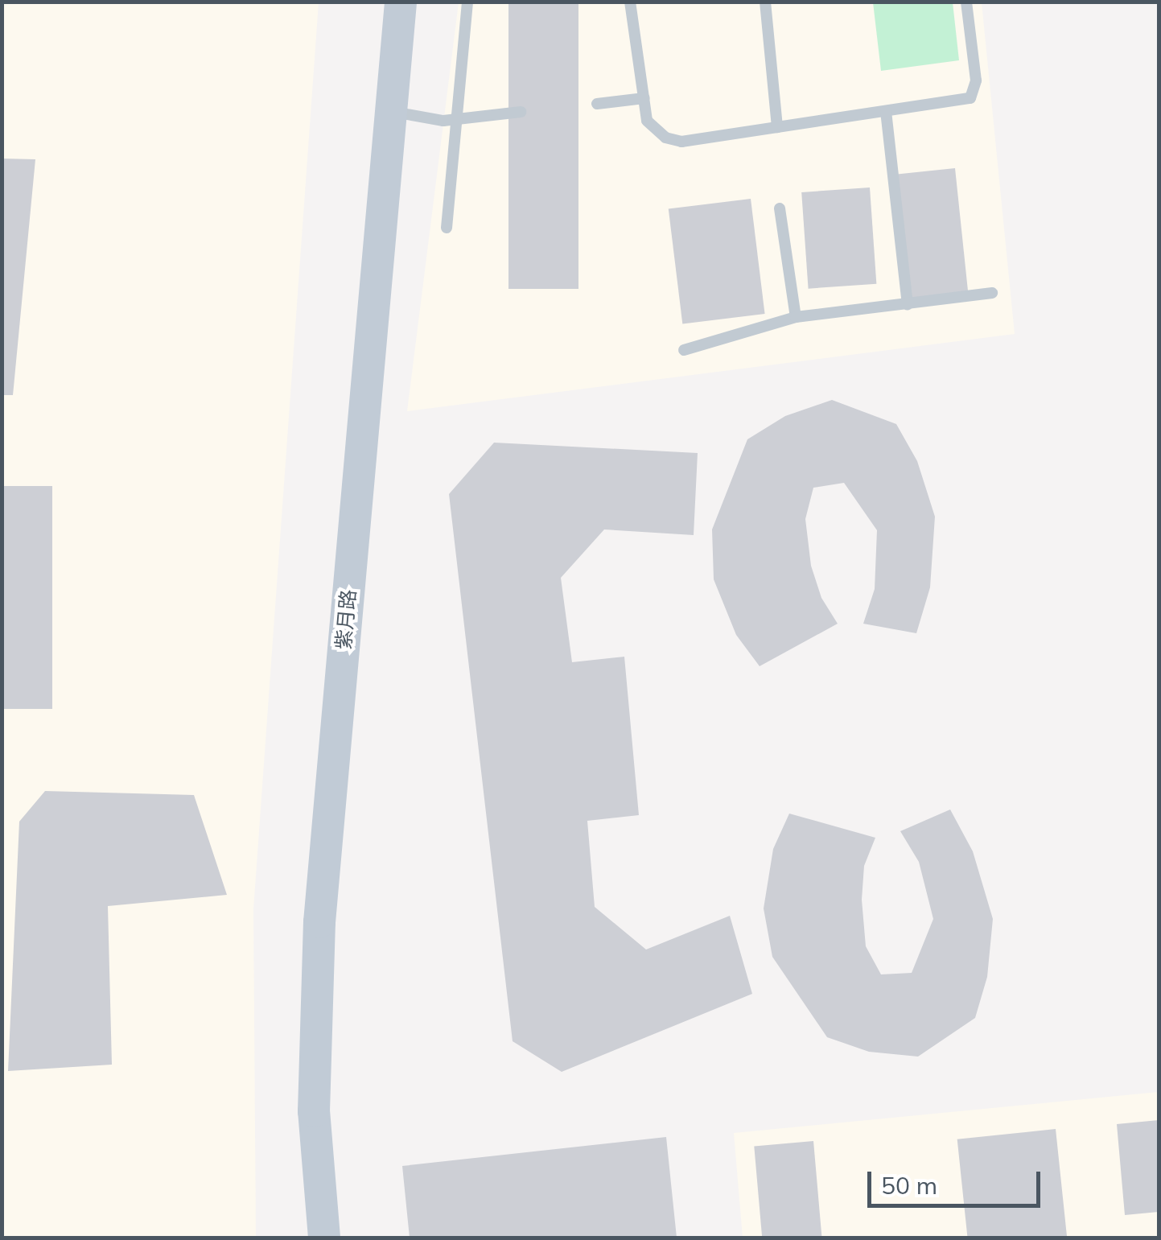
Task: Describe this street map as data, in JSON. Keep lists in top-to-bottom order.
{
  "streets": {
    "street": ["紫月路"]
  },
  "scale_bar": "50 m"
}
